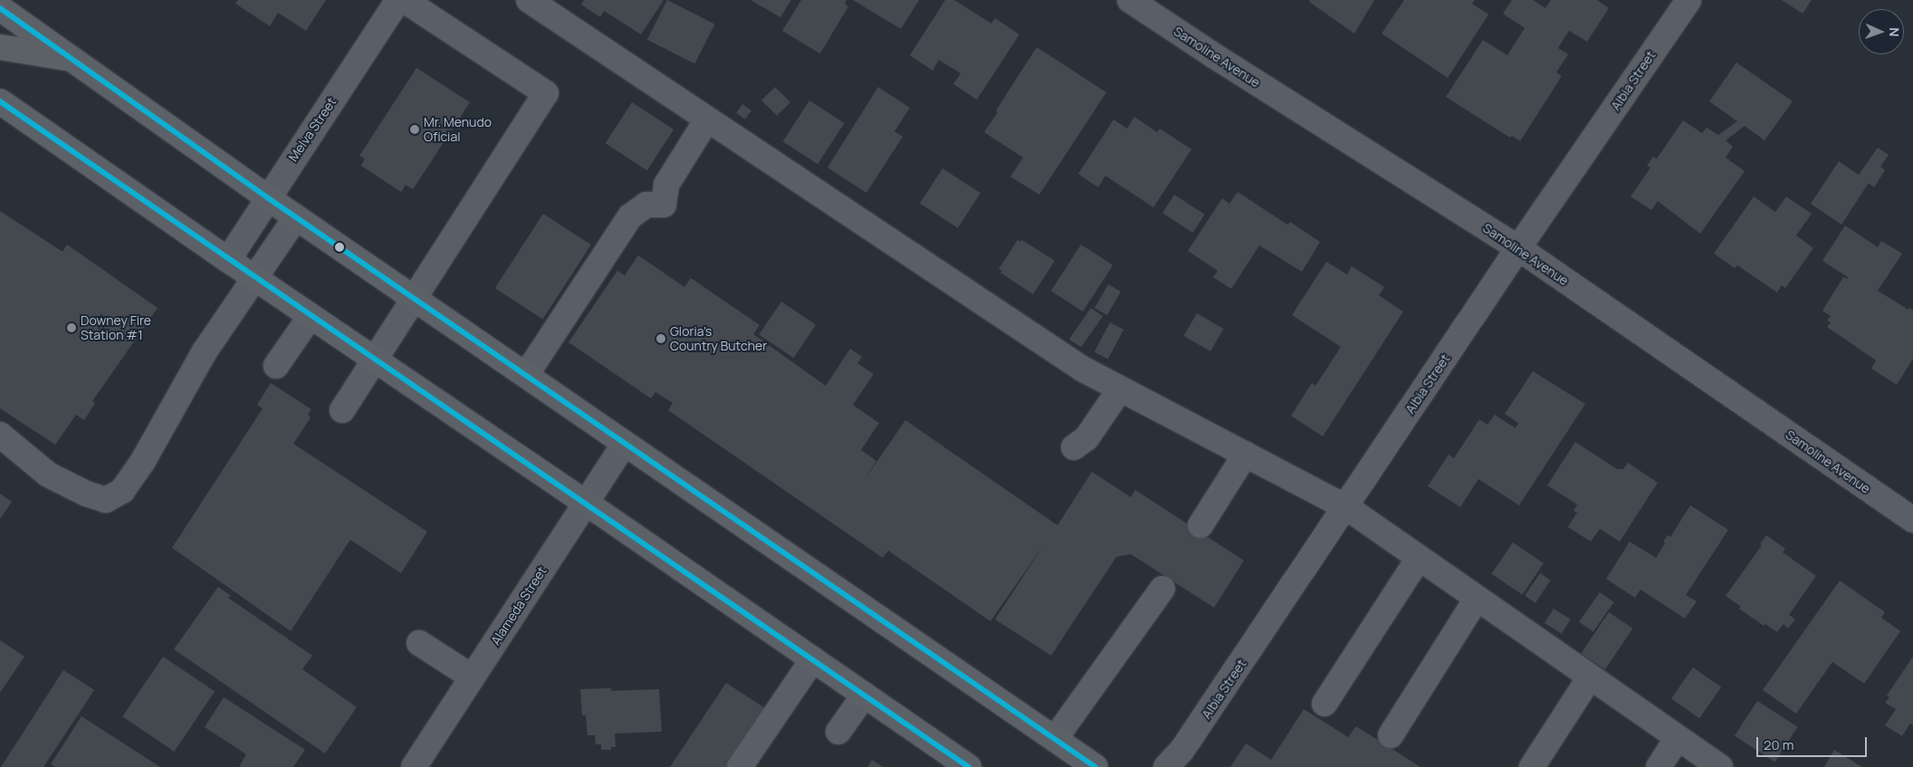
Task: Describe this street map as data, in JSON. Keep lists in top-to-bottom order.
{
  "streets": {
    "street": [
      "Samoline Avenue",
      "Albia Street",
      "Melva Street",
      "Alameda Street"
    ]
  },
  "crossings": [
    ["Samoline Avenue", "Albia Street"]
  ],
  "places": ["Mr. Menudo Oficial", "Downey Fire Station #1", "Gloria's Country Butcher"],
  "scale_bar": "20 m",
  "north": "right"
}
